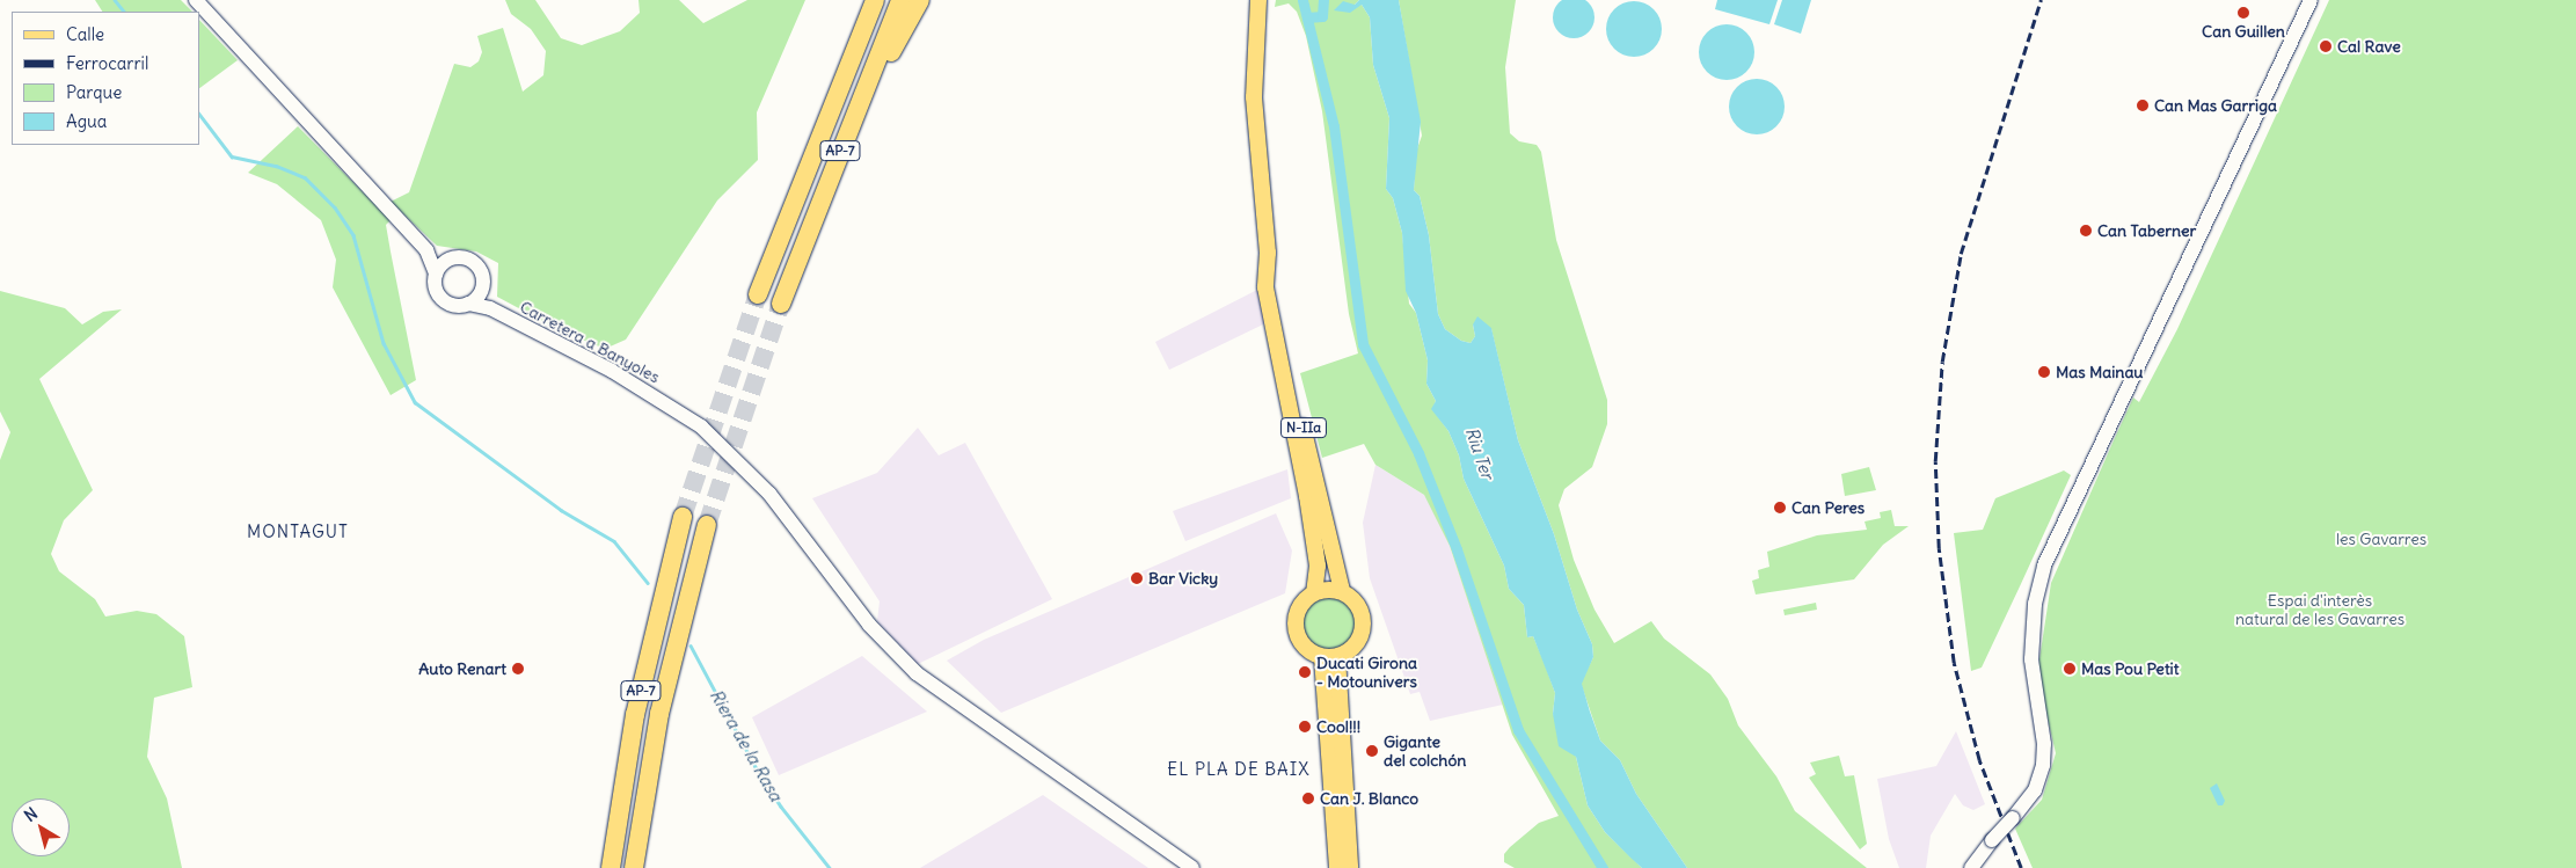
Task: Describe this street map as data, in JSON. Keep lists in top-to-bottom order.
{
  "streets": {
    "highway": ["AP-7"],
    "main road": ["N-IIa"],
    "street": ["Carretera a Banyoles"]
  },
  "districts": ["MONTAGUT", "EL PLA DE BAIX"],
  "water": ["Riu Ter", "Riera de la Rasa"],
  "parks": ["les Gavarres", "Espai d'interès natural de les Gavarres"],
  "places": [
    "Can Guillen",
    "Cal Rave",
    "Can Mas Garriga",
    "Can Taberner",
    "Mas Mainau",
    "Can Peres",
    "Bar Vicky",
    "Auto Renart",
    "Mas Pou Petit",
    "Ducati Girona - Motounivers",
    "Cool!!!",
    "Gigante del colchón",
    "Can J. Blanco"
  ],
  "legend": [
    "Calle",
    "Ferrocarril",
    "Parque",
    "Agua"
  ],
  "north": "top left"
}
